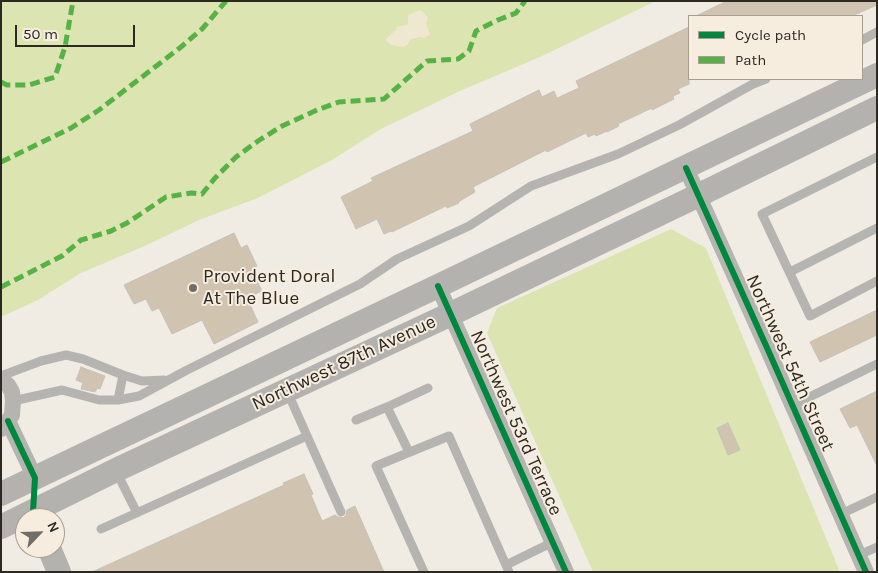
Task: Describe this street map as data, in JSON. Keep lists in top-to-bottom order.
{
  "streets": {
    "main road": ["Northwest 87th Avenue"],
    "street": ["Northwest 54th Street", "Northwest 53rd Terrace"]
  },
  "crossings": [
    ["Northwest 87th Avenue", "Northwest 54th Street"],
    ["Northwest 87th Avenue", "Northwest 53rd Terrace"]
  ],
  "places": ["Provident Doral At The Blue"],
  "legend": ["Cycle path", "Path"],
  "scale_bar": "50 m",
  "north": "top right"
}
